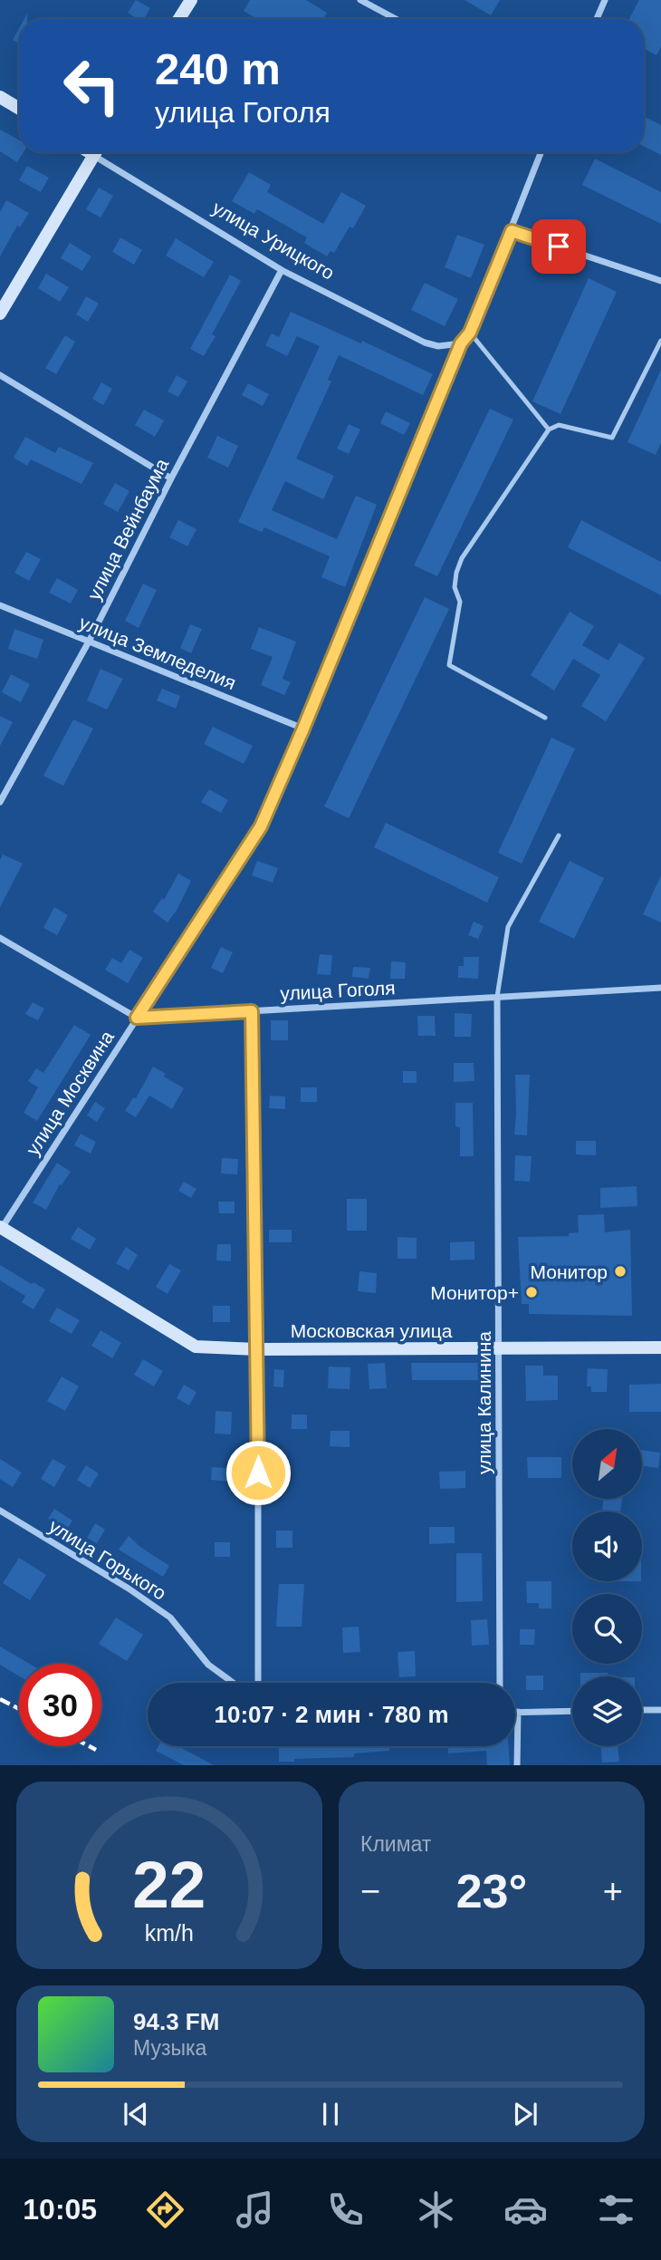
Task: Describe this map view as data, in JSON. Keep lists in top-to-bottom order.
{
  "streets": {
    "street": [
      "улица Урицкого",
      "улица Вейнбаума",
      "улица Земледелия",
      "улица Гоголя",
      "улица Москвина",
      "Московская улица",
      "улица Калинина",
      "улица Горького"
    ]
  },
  "crossings": [
    ["улица Урицкого", "улица Вейнбаума"],
    ["улица Урицкого", "улица Москвина"],
    ["улица Вейнбаума", "улица Земледелия"],
    ["улица Земледелия", "улица Москвина"],
    ["улица Гоголя", "улица Москвина"],
    ["улица Гоголя", "улица Калинина"],
    ["улица Москвина", "Московская улица"],
    ["Московская улица", "улица Калинина"]
  ],
  "places": ["Монитор", "Монитор+"],
  "north": "top right",
  "page": {
    "turn": ["240 m", "улица Гоголя"],
    "limit": "30",
    "trip": "10:07 · 2 мин · 780 m",
    "tile": "Климат",
    "heat": ["−", "23°", "+"],
    "song": ["94.3 FM", "Музыка"],
    "tabs": "10:05",
    "gauge": ["22", "km/h"]
  }
}
